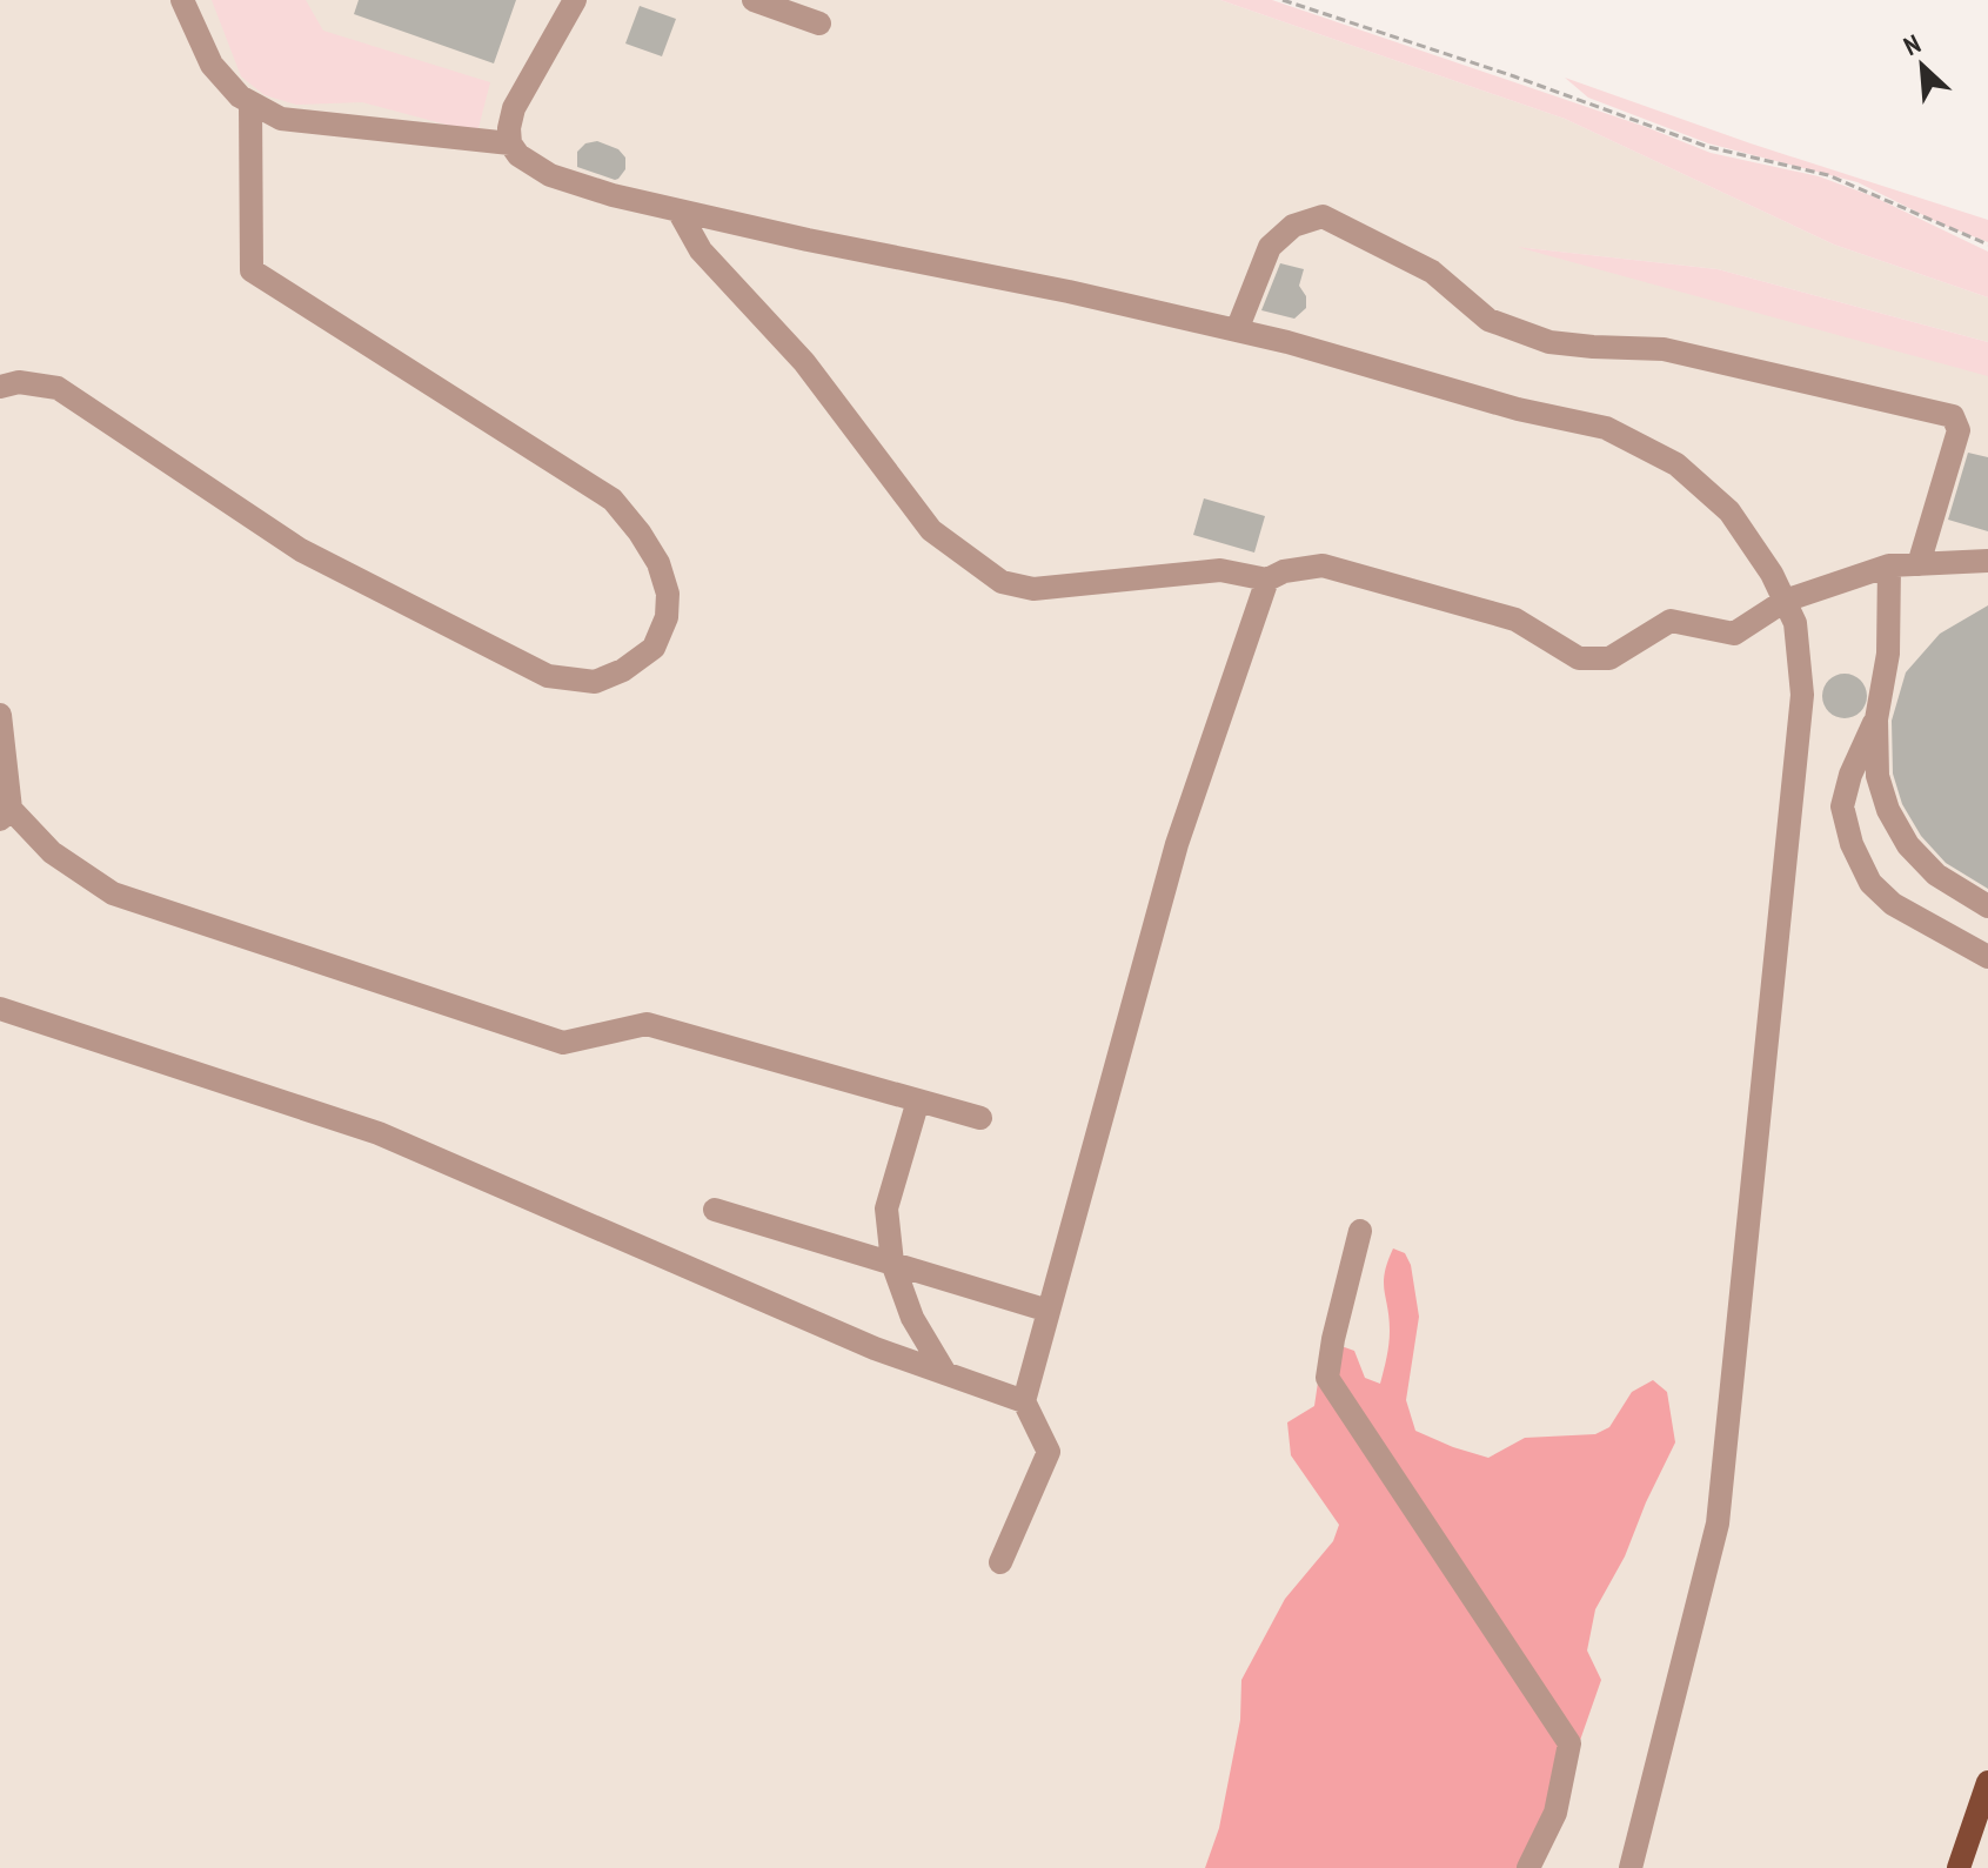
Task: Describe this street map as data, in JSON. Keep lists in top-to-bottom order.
{
  "north": "top left"
}
